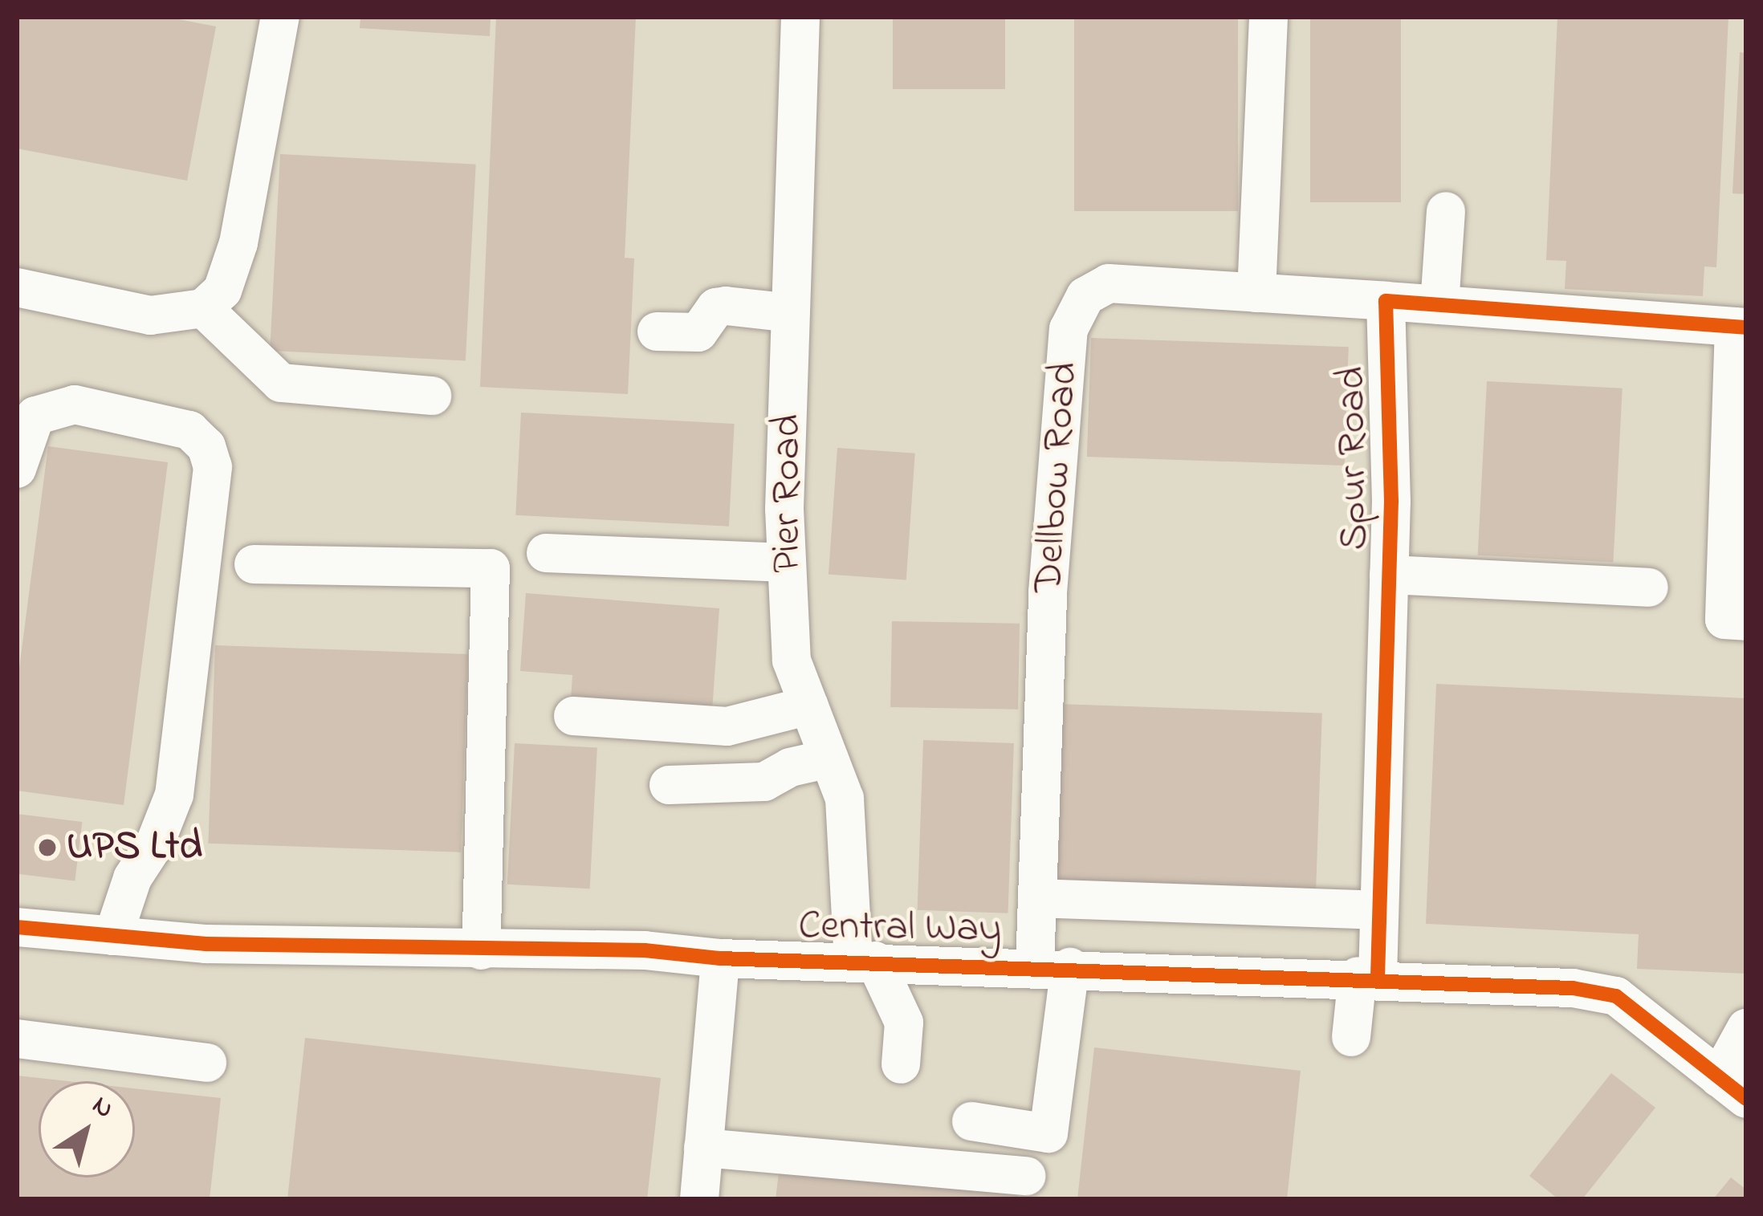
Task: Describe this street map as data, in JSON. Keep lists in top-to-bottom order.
{
  "streets": {
    "street": [
      "Spur Road",
      "Dellbow Road",
      "Pier Road",
      "Central Way"
    ]
  },
  "crossings": [
    ["Spur Road", "Dellbow Road"],
    ["Spur Road", "Central Way"],
    ["Dellbow Road", "Central Way"],
    ["Pier Road", "Central Way"]
  ],
  "places": ["UPS Ltd"],
  "north": "top right"
}
